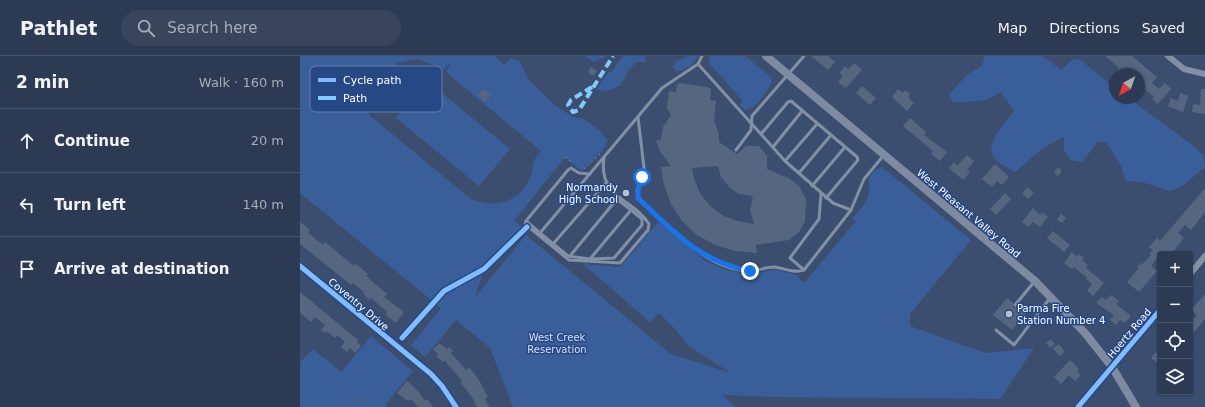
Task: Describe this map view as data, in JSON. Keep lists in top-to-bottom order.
{
  "streets": {
    "main road": ["West Pleasant Valley Road"],
    "street": ["Coventry Drive", "Hoertz Road"]
  },
  "crossings": [
    ["West Pleasant Valley Road", "Hoertz Road"]
  ],
  "parks": ["West Creek Reservation"],
  "places": ["Normandy High School", "Parma Fire Station Number 4"],
  "legend": ["Cycle path", "Path"],
  "north": "bottom left",
  "page": {
    "header": "Pathlet",
    "search": "Search here",
    "nav": ["Map", "Directions", "Saved"],
    "heading": ["2 min", "Walk · 160 m"],
    "list": [
      ["Continue", "20 m"],
      ["Turn left", "140 m"],
      "Arrive at destination"
    ],
    "map_buttons": ["+", "−"]
  }
}
